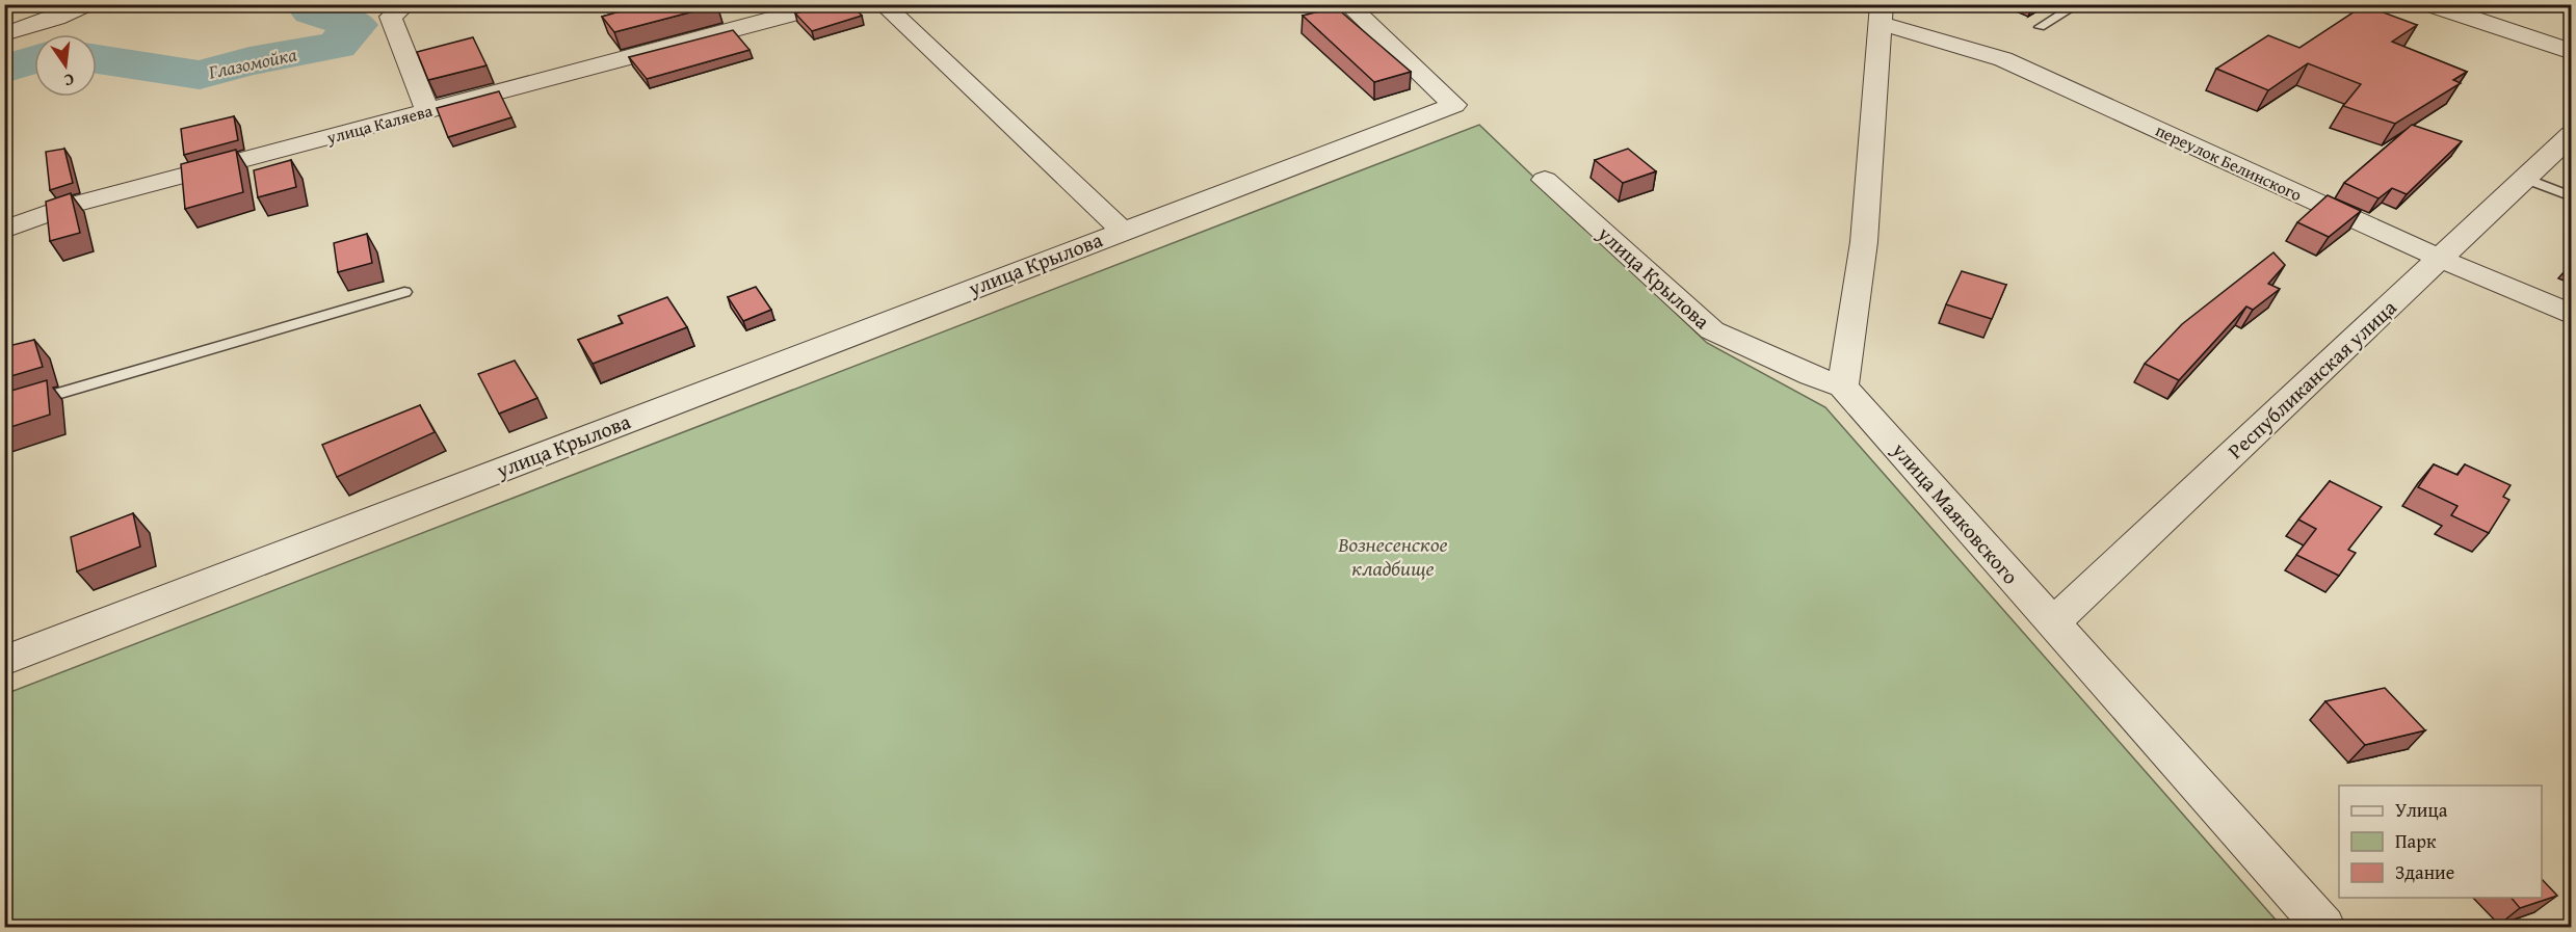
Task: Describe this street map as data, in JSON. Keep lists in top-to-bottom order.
{
  "streets": {
    "street": [
      "улица Каляева",
      "переулок Белинского",
      "улица Крылова",
      "Республиканская улица",
      "улица Маяковского"
    ]
  },
  "crossings": [
    ["переулок Белинского", "Республиканская улица"],
    ["улица Крылова", "улица Маяковского"],
    ["Республиканская улица", "улица Маяковского"]
  ],
  "water": ["Глазомойка"],
  "parks": ["Вознесенское кладбище"],
  "legend": ["Улица", "Парк", "Здание"],
  "north": "bottom"
}
